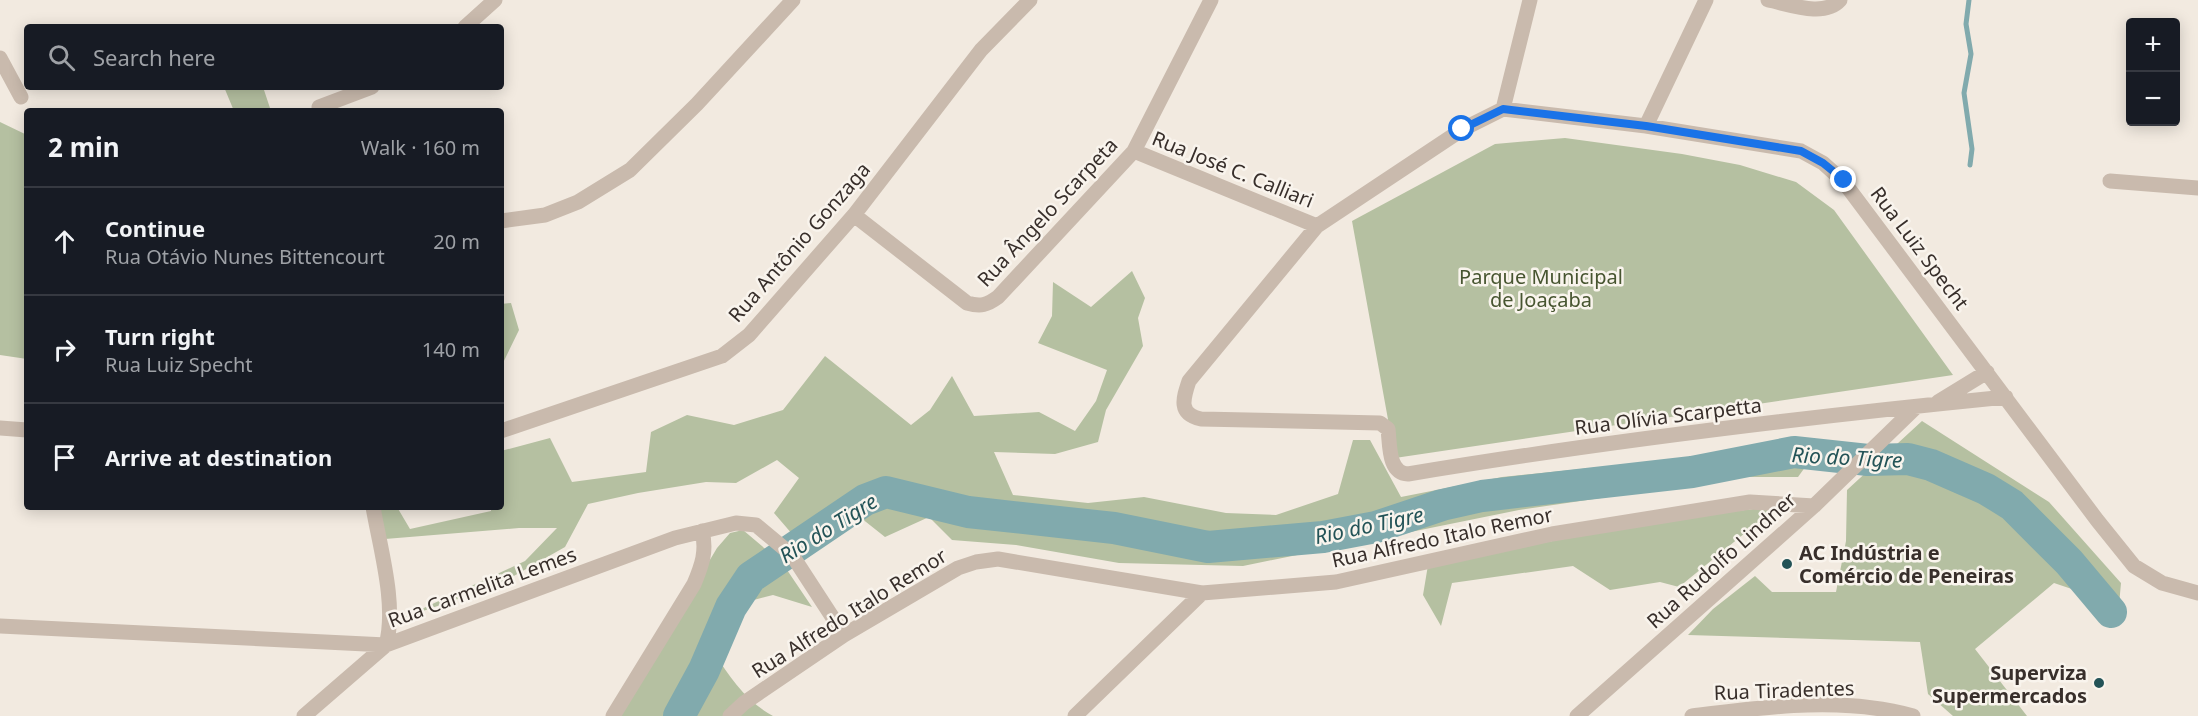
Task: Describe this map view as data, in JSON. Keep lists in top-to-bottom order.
{
  "streets": {
    "street": [
      "Rua José C. Calliari",
      "Rua Ângelo Scarpeta",
      "Rua Antônio Gonzaga",
      "Rua Luiz Specht",
      "Rua Olívia Scarpetta",
      "Rua Alfredo Italo Remor",
      "Rua Rudolfo Lindner",
      "Rua Carmelita Lemes",
      "Rua Tiradentes"
    ]
  },
  "crossings": [
    ["Rua José C. Calliari", "Rua Ângelo Scarpeta"],
    ["Rua José C. Calliari", "Rua Olívia Scarpetta"],
    ["Rua Ângelo Scarpeta", "Rua Antônio Gonzaga"],
    ["Rua Luiz Specht", "Rua Olívia Scarpetta"],
    ["Rua Olívia Scarpetta", "Rua Rudolfo Lindner"],
    ["Rua Alfredo Italo Remor", "Rua Rudolfo Lindner"],
    ["Rua Alfredo Italo Remor", "Rua Carmelita Lemes"]
  ],
  "water": ["Rio do Tigre"],
  "parks": ["Parque Municipal de Joaçaba"],
  "places": ["AC Indústria e Comércio de Peneiras", "Superviza Supermercados"],
  "page": {
    "map_buttons": ["+", "−"],
    "search": "Search here",
    "heading": ["2 min", "Walk · 160 m"],
    "list": [
      ["Continue", "Rua Otávio Nunes Bittencourt", "20 m"],
      ["Turn right", "Rua Luiz Specht", "140 m"],
      "Arrive at destination"
    ]
  }
}
